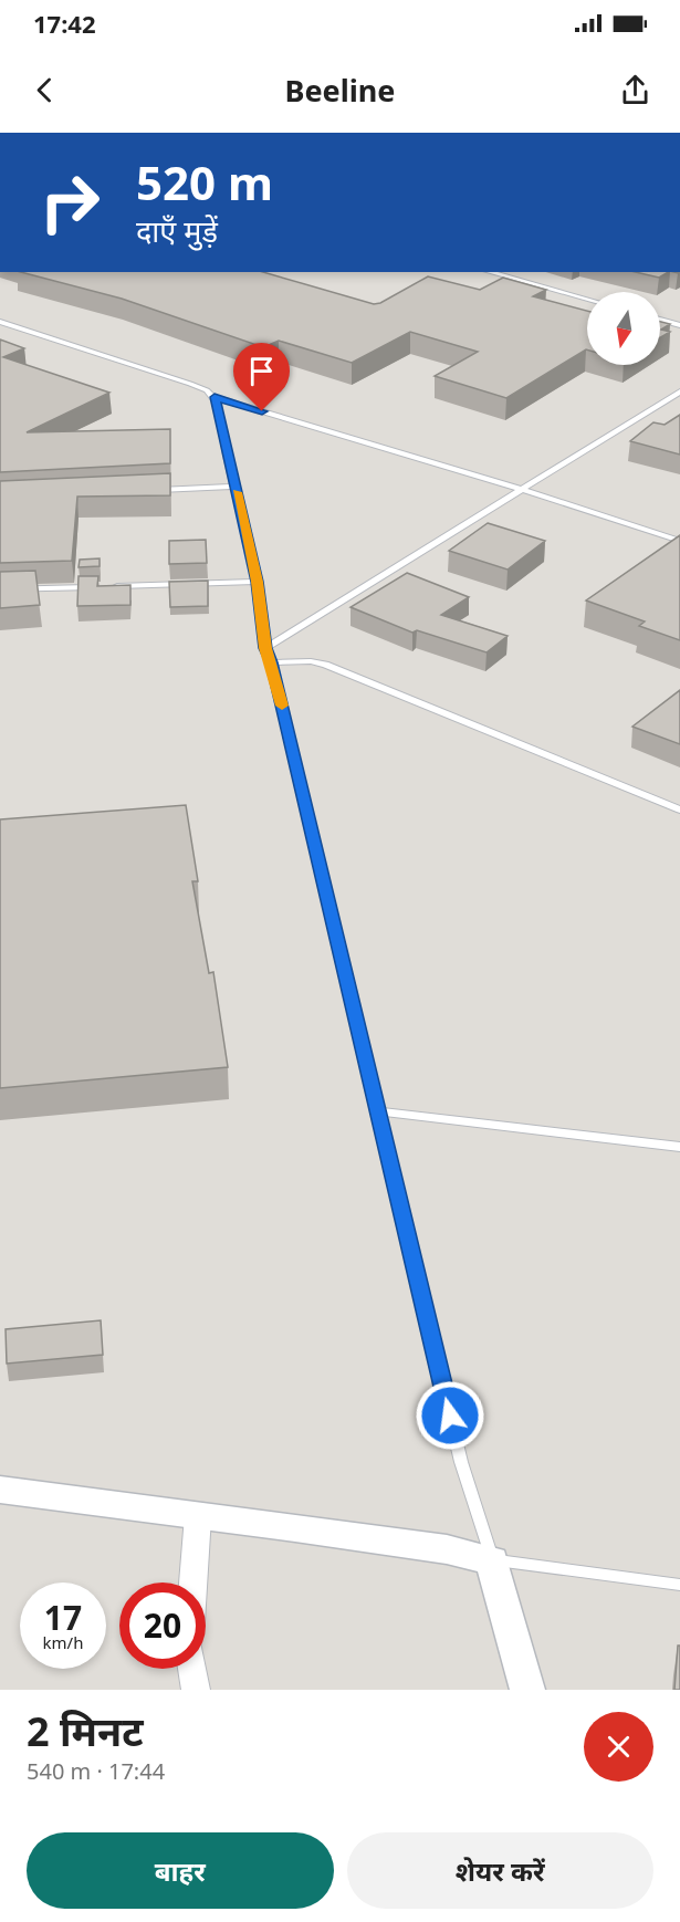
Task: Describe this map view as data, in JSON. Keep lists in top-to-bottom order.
{
  "north": "bottom",
  "page": {
    "status": "17:42",
    "header": "Beeline",
    "turn": ["520 m", "दाएँ मुड़ें"],
    "speed": "17 km/h",
    "limit": "20",
    "heading": ["2 मिनट", "540 m · 17:44"],
    "buttons": ["बाहर", "शेयर करें"]
  }
}
